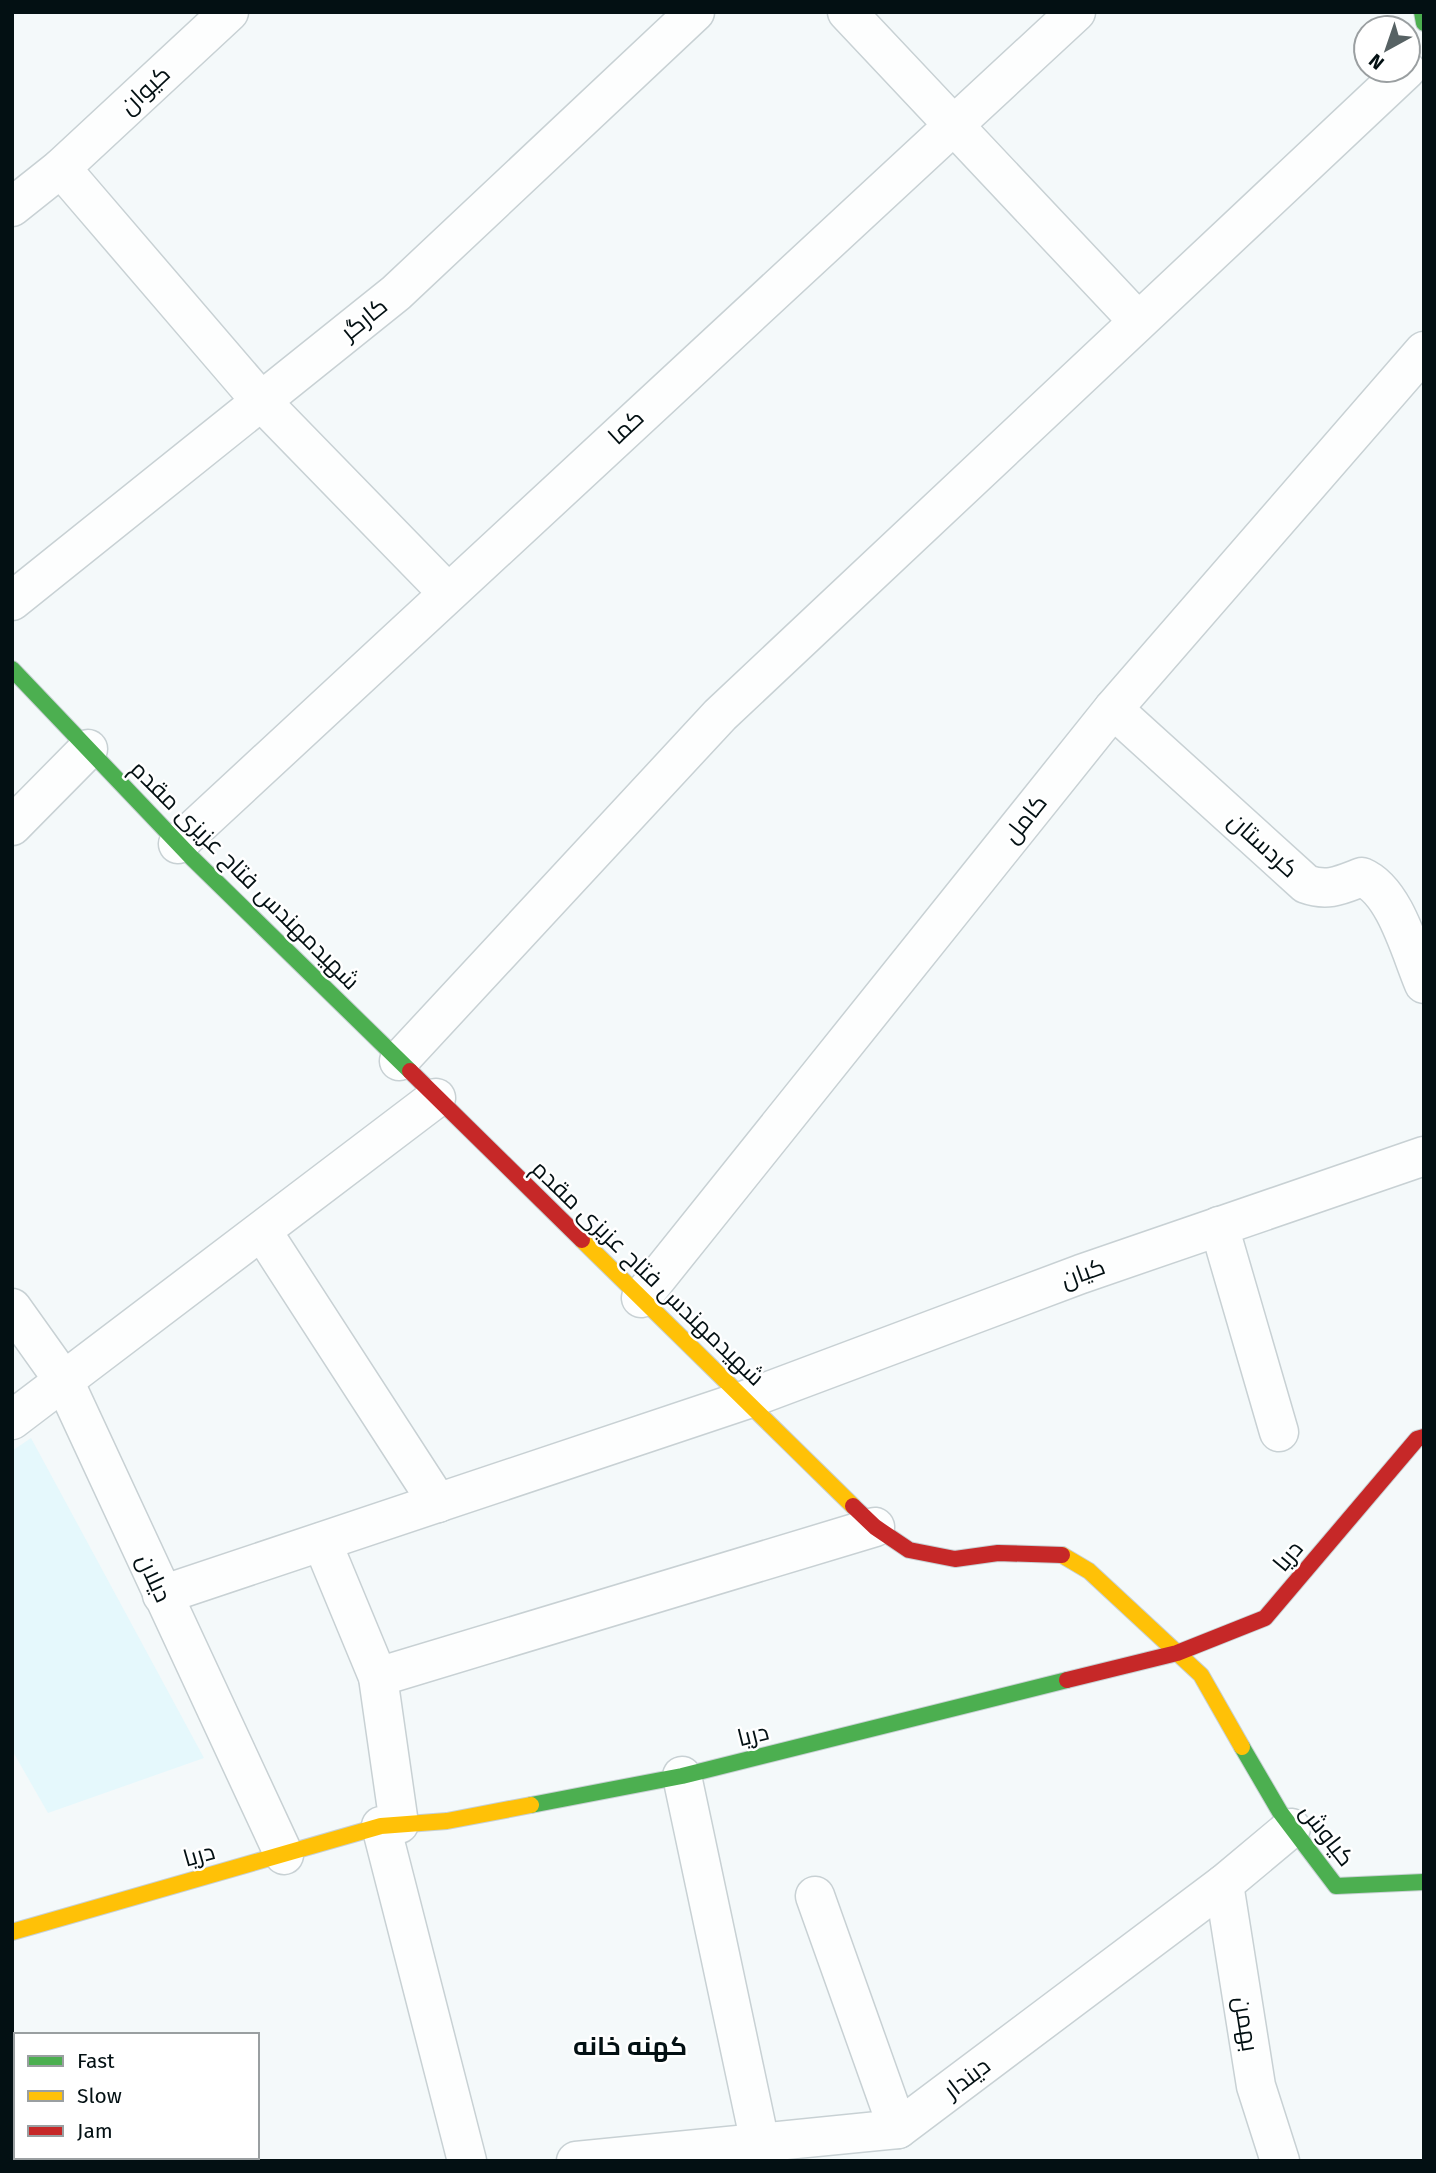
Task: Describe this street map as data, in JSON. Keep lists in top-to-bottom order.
{
  "streets": {
    "street": [
      "کیوان",
      "کارگر",
      "کما",
      "کامل",
      "کردستان",
      "شهیدمهندس فتاح عزیزی مقدم",
      "کیان",
      "دریا",
      "دیلان",
      "کیاوش",
      "بهمن",
      "دیندار"
    ]
  },
  "crossings": [
    ["کما", "شهیدمهندس فتاح عزیزی مقدم"],
    ["کامل", "کردستان"],
    ["کامل", "شهیدمهندس فتاح عزیزی مقدم"],
    ["شهیدمهندس فتاح عزیزی مقدم", "کیان"],
    ["شهیدمهندس فتاح عزیزی مقدم", "دریا"],
    ["شهیدمهندس فتاح عزیزی مقدم", "کیاوش"],
    ["شهیدمهندس فتاح عزیزی مقدم", "دیندار"],
    ["کیان", "دیلان"],
    ["دریا", "دیلان"],
    ["کیاوش", "دیندار"],
    ["بهمن", "دیندار"]
  ],
  "districts": ["کهنه خانه"],
  "legend": ["Fast", "Slow", "Jam"],
  "north": "bottom left"
}
